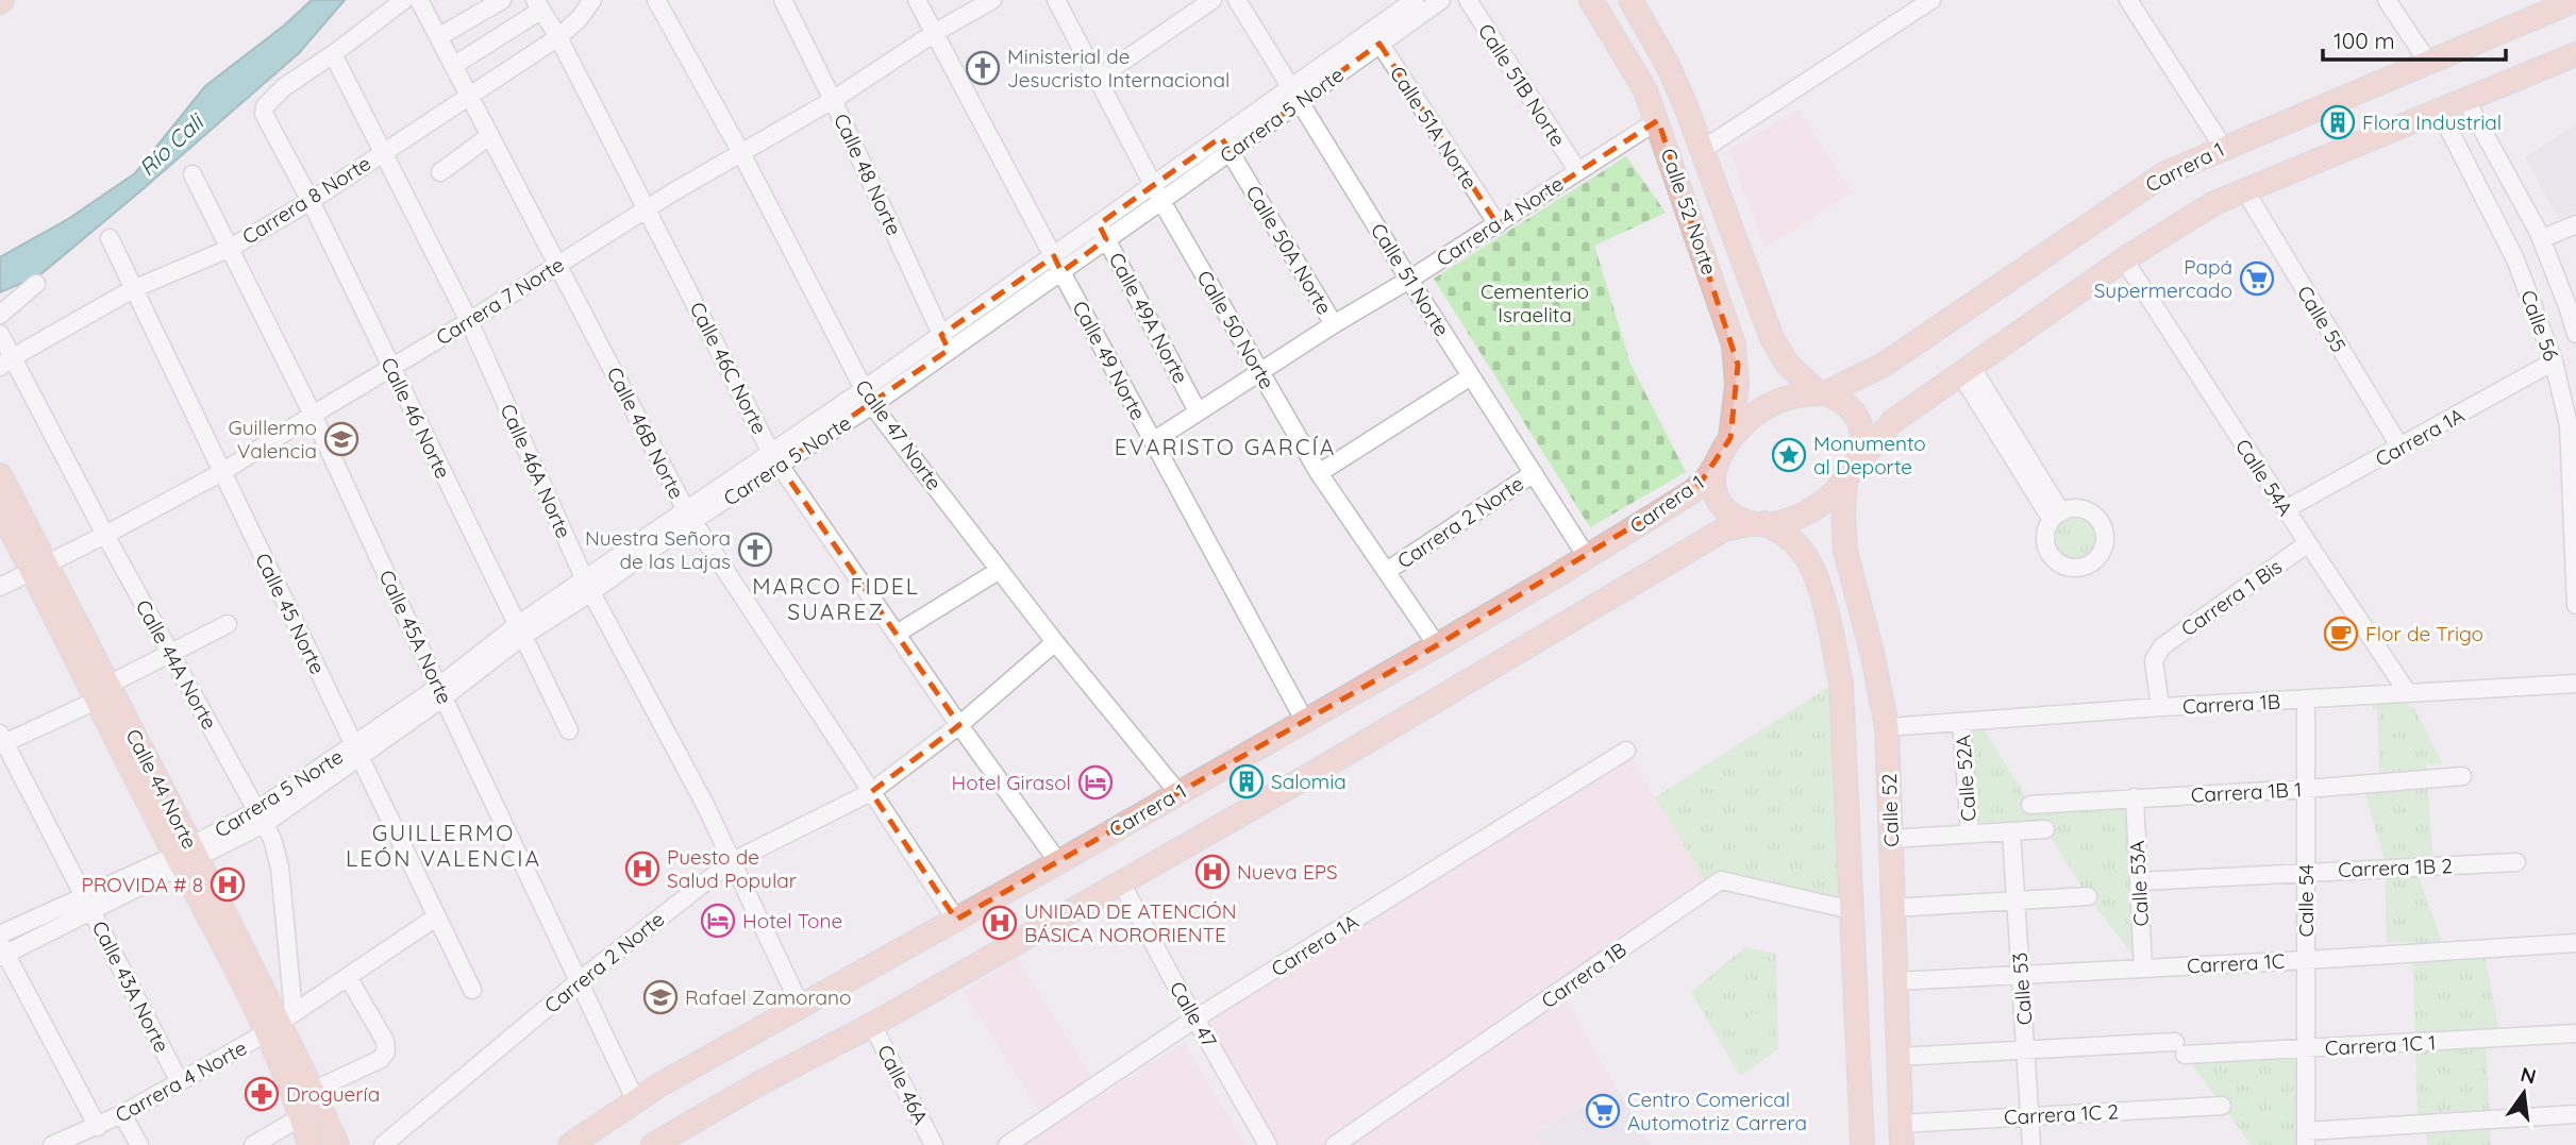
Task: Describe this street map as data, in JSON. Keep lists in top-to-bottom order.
{
  "streets": {
    "main road": [
      "Carrera 1",
      "Calle 52 Norte",
      "Calle 44 Norte",
      "Calle 52"
    ],
    "street": [
      "Calle 51B Norte",
      "Carrera 5 Norte",
      "Calle 51A Norte",
      "Calle 48 Norte",
      "Carrera 8 Norte",
      "Carrera 4 Norte",
      "Calle 50A Norte",
      "Calle 51 Norte",
      "Carrera 7 Norte",
      "Calle 49A Norte",
      "Calle 55",
      "Calle 56",
      "Calle 50 Norte",
      "Calle 49 Norte",
      "Calle 46C Norte",
      "Calle 46 Norte",
      "Calle 46B Norte",
      "Calle 47 Norte",
      "Carrera 1A",
      "Calle 46A Norte",
      "Calle 54A",
      "Carrera 2 Norte",
      "Carrera 1 Bis",
      "Calle 45 Norte",
      "Calle 45A Norte",
      "Calle 44A Norte",
      "Carrera 1B",
      "Calle 52A",
      "Carrera 1B 1",
      "Carrera 1B 2",
      "Calle 53A",
      "Calle 54",
      "Carrera 1C",
      "Calle 43A Norte",
      "Calle 53",
      "Calle 47",
      "Carrera 1C 1",
      "Calle 46A",
      "Carrera 1C 2"
    ]
  },
  "crossings": [
    ["Calle 51B Norte", "Carrera 4 Norte"],
    ["Carrera 5 Norte", "Calle 51A Norte"],
    ["Carrera 5 Norte", "Calle 48 Norte"],
    ["Carrera 5 Norte", "Calle 50A Norte"],
    ["Carrera 5 Norte", "Calle 51 Norte"],
    ["Carrera 5 Norte", "Calle 49A Norte"],
    ["Carrera 5 Norte", "Calle 50 Norte"],
    ["Carrera 5 Norte", "Calle 49 Norte"],
    ["Carrera 5 Norte", "Calle 46C Norte"],
    ["Carrera 5 Norte", "Calle 46 Norte"],
    ["Carrera 5 Norte", "Calle 46B Norte"],
    ["Carrera 5 Norte", "Calle 47 Norte"],
    ["Carrera 5 Norte", "Calle 46A Norte"],
    ["Carrera 5 Norte", "Calle 45 Norte"],
    ["Carrera 5 Norte", "Calle 45A Norte"],
    ["Carrera 5 Norte", "Calle 44A Norte"],
    ["Carrera 5 Norte", "Calle 44 Norte"],
    ["Carrera 5 Norte", "Calle 43A Norte"],
    ["Calle 51A Norte", "Carrera 4 Norte"],
    ["Carrera 1", "Calle 52 Norte"],
    ["Carrera 1", "Calle 51 Norte"],
    ["Carrera 1", "Calle 50 Norte"],
    ["Carrera 1", "Calle 49 Norte"],
    ["Carrera 1", "Calle 46C Norte"],
    ["Carrera 1", "Calle 46B Norte"],
    ["Carrera 1", "Calle 47 Norte"],
    ["Carrera 1", "Calle 46A Norte"],
    ["Carrera 1", "Calle 45A Norte"],
    ["Carrera 1", "Calle 52"],
    ["Calle 48 Norte", "Carrera 7 Norte"],
    ["Carrera 8 Norte", "Calle 46C Norte"],
    ["Carrera 8 Norte", "Calle 46 Norte"],
    ["Carrera 8 Norte", "Calle 46B Norte"],
    ["Carrera 8 Norte", "Calle 46A Norte"],
    ["Carrera 8 Norte", "Calle 45 Norte"],
    ["Carrera 8 Norte", "Calle 45A Norte"],
    ["Carrera 8 Norte", "Calle 44A Norte"],
    ["Calle 52 Norte", "Carrera 4 Norte"],
    ["Calle 52 Norte", "Calle 52"],
    ["Carrera 4 Norte", "Calle 50A Norte"],
    ["Carrera 4 Norte", "Calle 51 Norte"],
    ["Carrera 4 Norte", "Calle 49A Norte"],
    ["Carrera 4 Norte", "Calle 50 Norte"],
    ["Carrera 4 Norte", "Calle 49 Norte"],
    ["Carrera 4 Norte", "Calle 45 Norte"],
    ["Carrera 4 Norte", "Calle 44A Norte"],
    ["Carrera 4 Norte", "Calle 44 Norte"],
    ["Carrera 4 Norte", "Calle 43A Norte"],
    ["Calle 51 Norte", "Carrera 2 Norte"],
    ["Carrera 7 Norte", "Calle 49 Norte"],
    ["Carrera 7 Norte", "Calle 46C Norte"],
    ["Carrera 7 Norte", "Calle 46 Norte"],
    ["Carrera 7 Norte", "Calle 46B Norte"],
    ["Carrera 7 Norte", "Calle 47 Norte"],
    ["Carrera 7 Norte", "Calle 46A Norte"],
    ["Carrera 7 Norte", "Calle 45 Norte"],
    ["Carrera 7 Norte", "Calle 45A Norte"],
    ["Carrera 7 Norte", "Calle 44A Norte"],
    ["Carrera 7 Norte", "Calle 44 Norte"],
    ["Calle 55", "Carrera 1A"],
    ["Calle 56", "Carrera 1A"],
    ["Calle 50 Norte", "Carrera 2 Norte"],
    ["Calle 46C Norte", "Carrera 2 Norte"],
    ["Calle 46 Norte", "Calle 46A Norte"],
    ["Calle 46B Norte", "Carrera 2 Norte"],
    ["Calle 47 Norte", "Carrera 2 Norte"],
    ["Carrera 1A", "Calle 54A"],
    ["Carrera 1A", "Calle 47"],
    ["Calle 46A Norte", "Carrera 2 Norte"],
    ["Calle 54A", "Carrera 1 Bis"],
    ["Calle 54A", "Carrera 1B"],
    ["Carrera 2 Norte", "Calle 45A Norte"],
    ["Carrera 1 Bis", "Carrera 1B"],
    ["Calle 44A Norte", "Calle 44 Norte"],
    ["Carrera 1B", "Calle 52A"],
    ["Carrera 1B", "Calle 52"],
    ["Carrera 1B", "Calle 54"],
    ["Carrera 1B 1", "Calle 53A"],
    ["Carrera 1B 1", "Calle 54"],
    ["Calle 52", "Carrera 1C"],
    ["Calle 52", "Carrera 1C 1"],
    ["Calle 52", "Carrera 1C 2"],
    ["Carrera 1B 2", "Calle 53A"],
    ["Carrera 1B 2", "Calle 54"],
    ["Calle 53A", "Carrera 1C"],
    ["Calle 54", "Carrera 1C"],
    ["Calle 54", "Carrera 1C 1"],
    ["Carrera 1C", "Calle 53"],
    ["Calle 53", "Carrera 1C 1"],
    ["Calle 53", "Carrera 1C 2"]
  ],
  "districts": ["EVARISTO GARCÍA", "MARCO FIDEL SUAREZ", "GUILLERMO LEÓN VALENCIA"],
  "water": ["Río Cali"],
  "parks": ["Cementerio Israelita"],
  "places": {
    "church": ["Ministerial de Jesucristo Internacional", "Nuestra Señora de las Lajas"],
    "building": ["Flora Industrial", "Salomia"],
    "supermarket": ["Papá Supermercado", "Centro Comerical Automotriz Carrera"],
    "school or university": ["Guillermo Valencia", "Rafael Zamorano"],
    "place": ["Monumento al Deporte"],
    "cafe": ["Flor de Trigo"],
    "hotel": ["Hotel Girasol", "Hotel Tone"],
    "hospital": [
      "Puesto de Salud Popular",
      "Nueva EPS",
      "PROVIDA # 8",
      "UNIDAD DE ATENCIÓN BÁSICA NORORIENTE"
    ],
    "pharmacy": ["Droguería"]
  },
  "scale_bar": "100 m",
  "north": "top"
}
